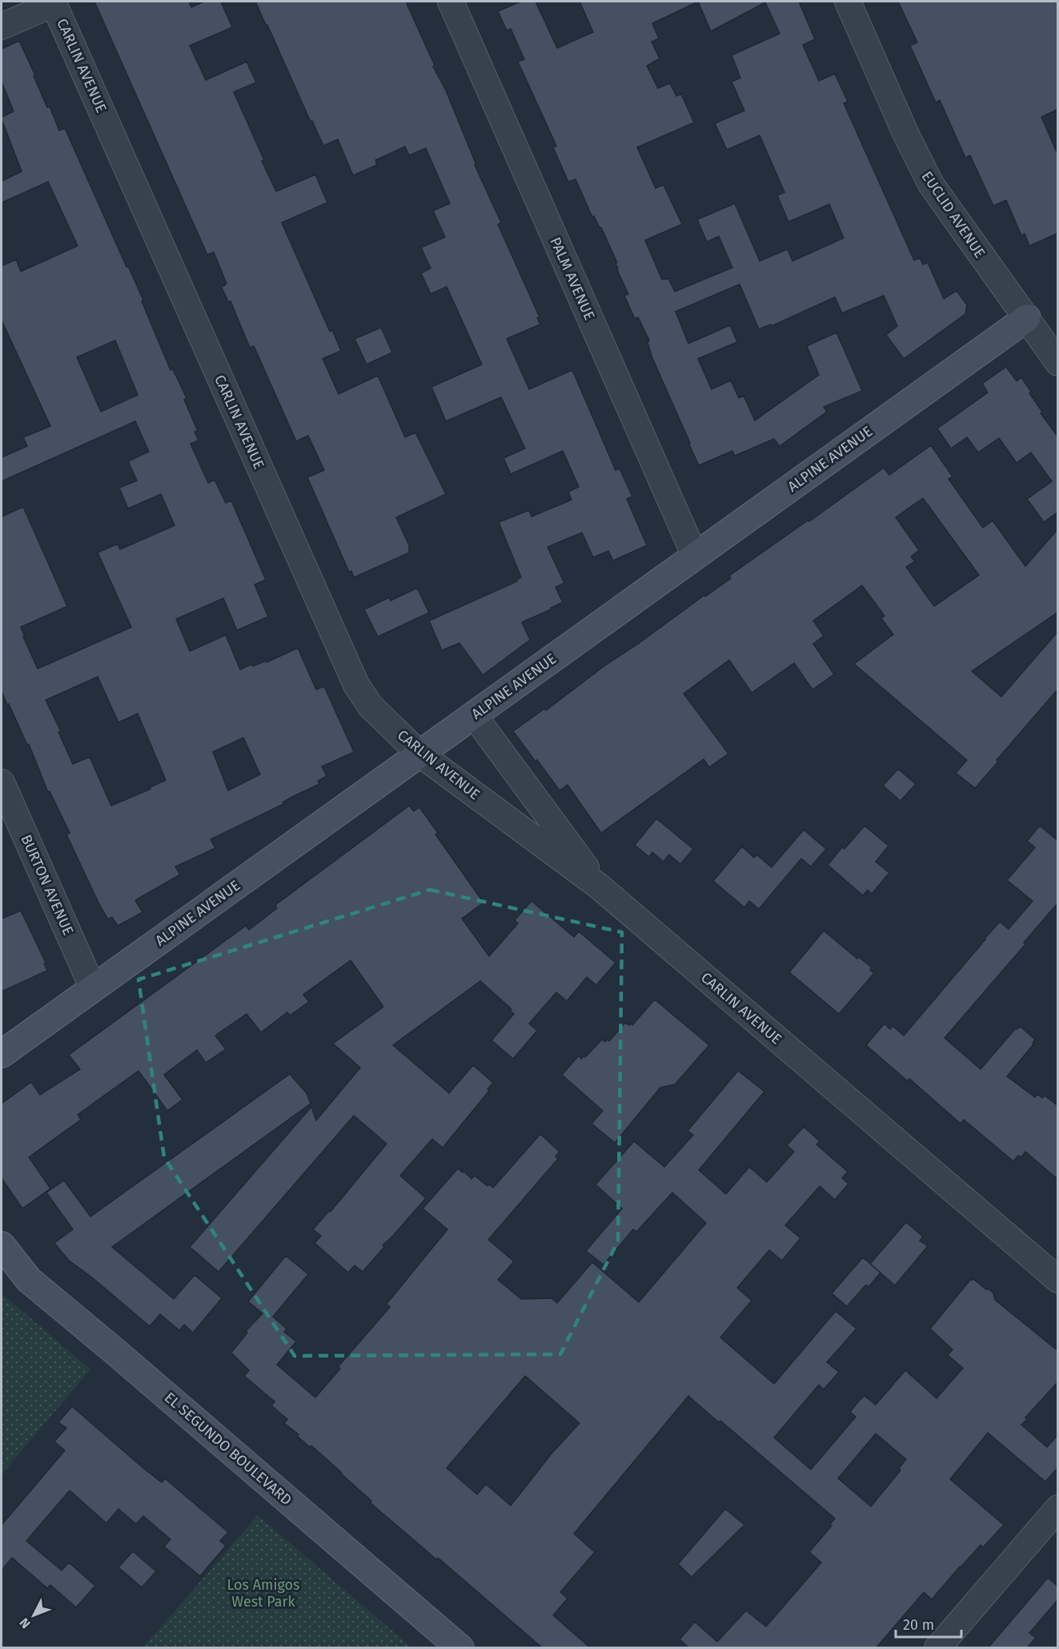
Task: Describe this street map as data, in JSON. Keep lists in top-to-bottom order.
{
  "streets": {
    "street": [
      "CARLIN AVENUE",
      "EUCLID AVENUE",
      "PALM AVENUE",
      "ALPINE AVENUE",
      "BURTON AVENUE",
      "EL SEGUNDO BOULEVARD"
    ]
  },
  "crossings": [
    ["CARLIN AVENUE", "ALPINE AVENUE"],
    ["EUCLID AVENUE", "ALPINE AVENUE"],
    ["PALM AVENUE", "ALPINE AVENUE"],
    ["ALPINE AVENUE", "BURTON AVENUE"]
  ],
  "parks": ["Los Amigos West Park"],
  "scale_bar": "20 m",
  "north": "bottom left"
}
